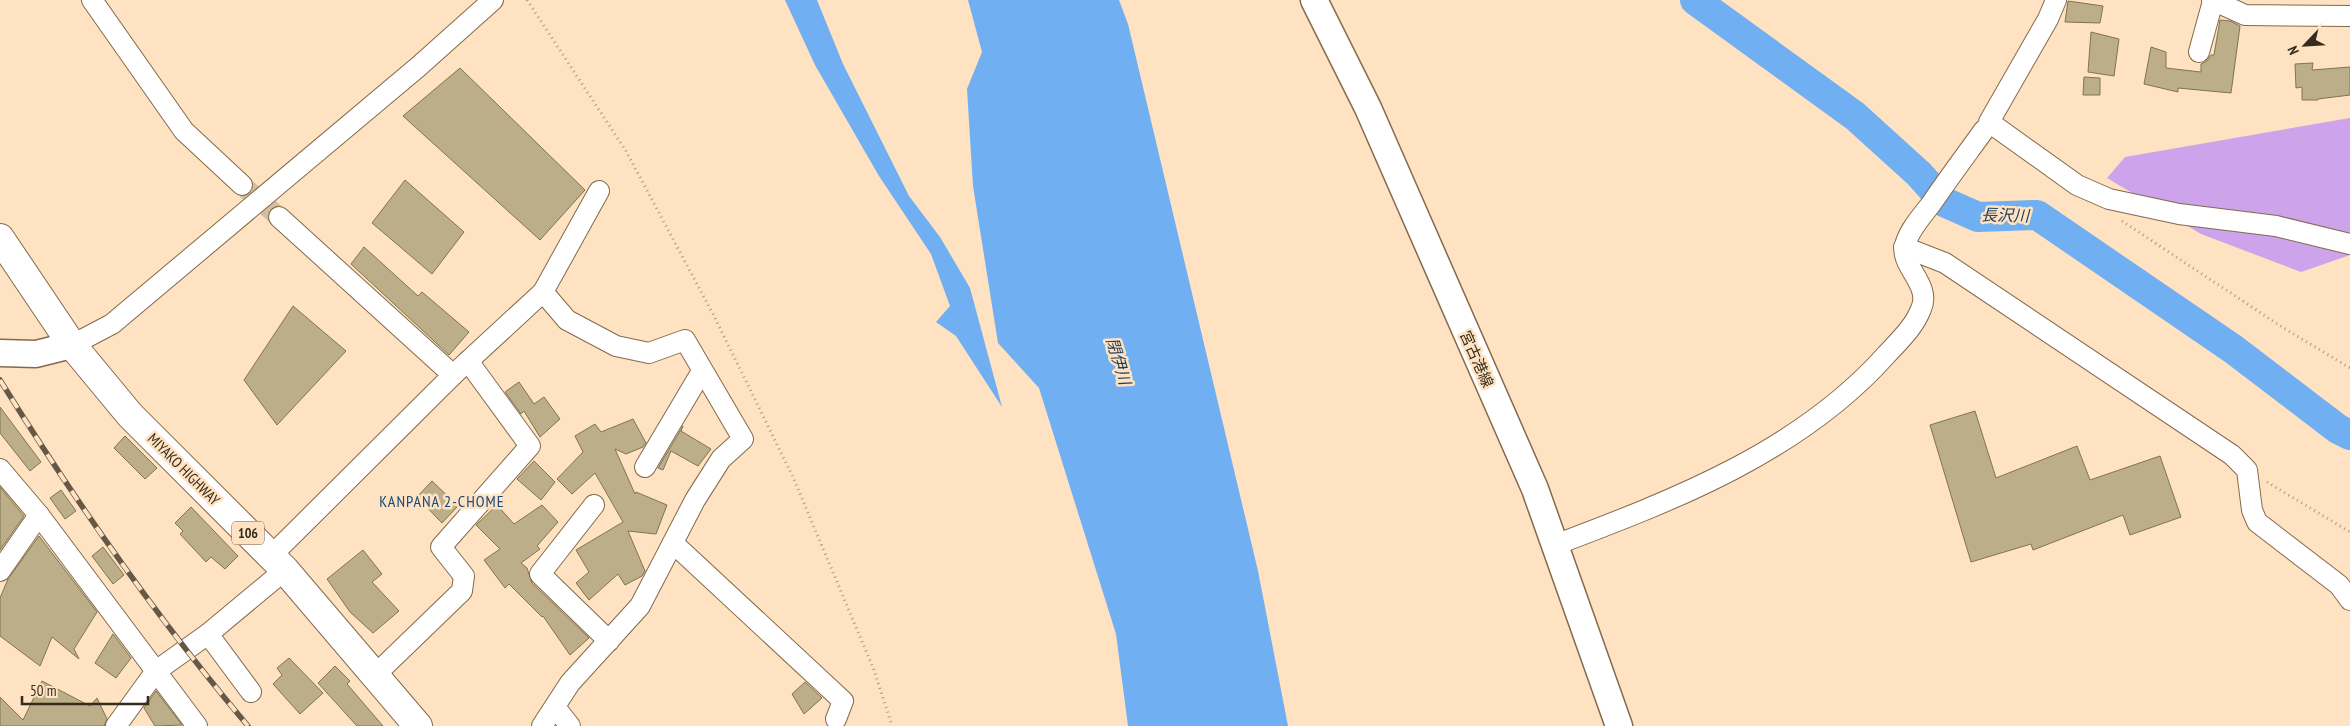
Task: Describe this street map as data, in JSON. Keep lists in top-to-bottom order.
{
  "streets": {
    "highway": ["MIYAKO HIGHWAY", "106"],
    "main road": ["宮古港線"]
  },
  "crossings": [
    ["MIYAKO HIGHWAY", "106"]
  ],
  "districts": ["KANPANA 2-CHOME"],
  "water": ["長沢川", "閉伊川"],
  "scale_bar": "50 m",
  "north": "bottom left"
}
